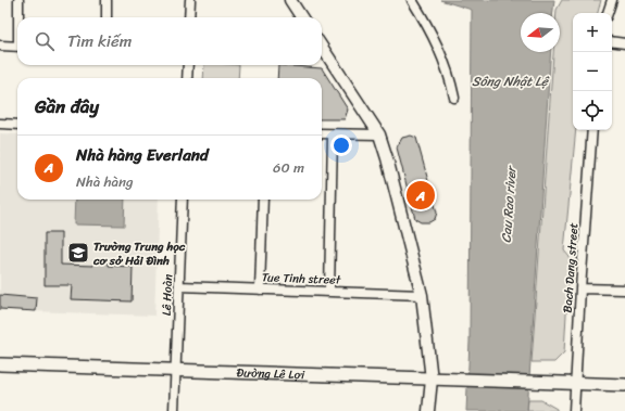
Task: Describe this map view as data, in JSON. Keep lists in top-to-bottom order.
{
  "streets": {
    "main road": ["Đường Lê Lợi"],
    "street": ["Bach Dang street", "Tue Tinh street", "Lê Hoàn"]
  },
  "crossings": [
    ["Bach Dang street", "Đường Lê Lợi"],
    ["Tue Tinh street", "Lê Hoàn"],
    ["Lê Hoàn", "Đường Lê Lợi"]
  ],
  "water": ["Sông Nhật Lệ", "Cau Rao river"],
  "places": {
    "school or university": ["Trường Trung học cơ sở Hải Đình"]
  },
  "north": "left",
  "page": {
    "map_buttons": ["+", "−"],
    "search": "Tìm kiếm",
    "heading": "Gần đây",
    "list": [
      {
        "mark": "A",
        "name": "Nhà hàng Everland",
        "note": "Nhà hàng",
        "value": "60 m"
      }
    ],
    "pins": "A"
  }
}
